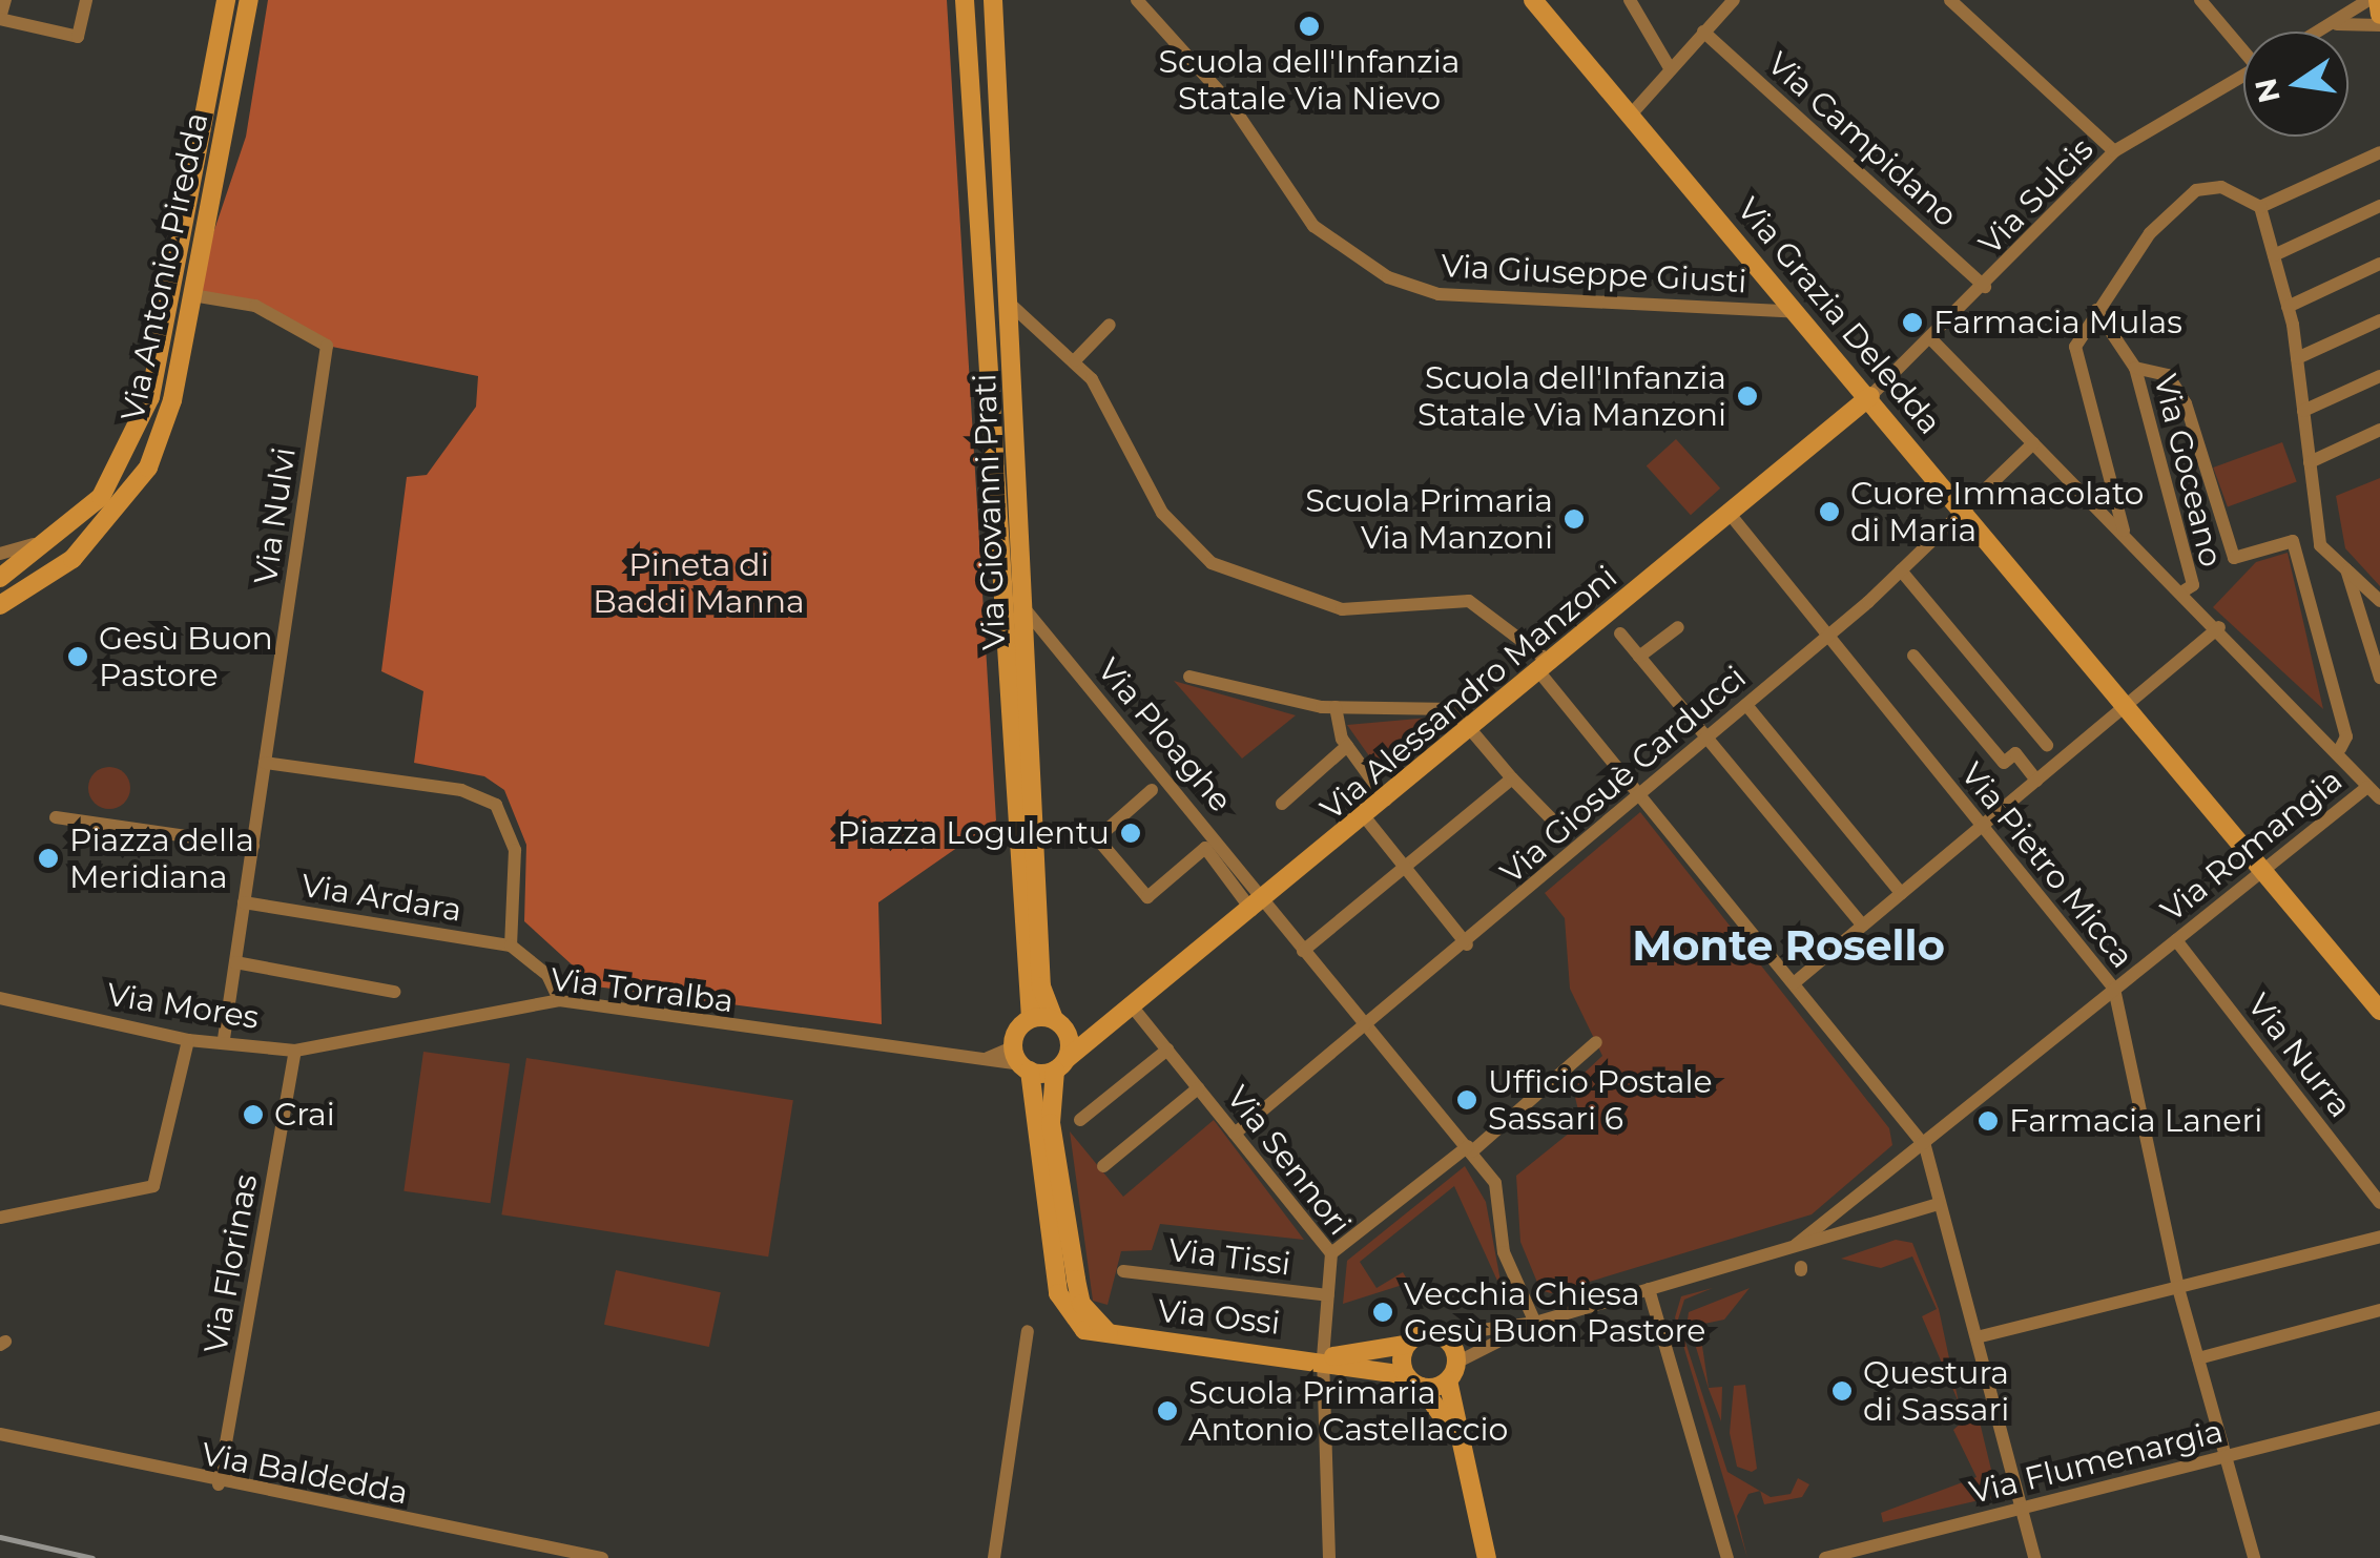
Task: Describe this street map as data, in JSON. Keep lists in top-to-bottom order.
{
  "streets": {
    "street": [
      "Via Campidano",
      "Via Sulcis",
      "Via Antonio Piredda",
      "Via Giuseppe Giusti",
      "Via Grazia Deledda",
      "Via Goceano",
      "Via Giovanni Prati",
      "Via Nulvi",
      "Via Alessandro Manzoni",
      "Via Ploaghe",
      "Via Giosuè Carducci",
      "Via Romangia",
      "Via Pietro Micca",
      "Via Ardara",
      "Via Torralba",
      "Via Mores",
      "Via Nurra",
      "Via Sennori",
      "Via Tissi",
      "Via Florinas",
      "Via Ossi",
      "Via Flumenargia",
      "Via Baldedda"
    ]
  },
  "crossings": [
    ["Via Campidano", "Via Sulcis"],
    ["Via Sulcis", "Via Grazia Deledda"],
    ["Via Sulcis", "Via Alessandro Manzoni"],
    ["Via Antonio Piredda", "Via Nulvi"],
    ["Via Giuseppe Giusti", "Via Grazia Deledda"],
    ["Via Grazia Deledda", "Via Alessandro Manzoni"],
    ["Via Grazia Deledda", "Via Giosuè Carducci"],
    ["Via Grazia Deledda", "Via Romangia"],
    ["Via Giovanni Prati", "Via Alessandro Manzoni"],
    ["Via Giovanni Prati", "Via Ploaghe"],
    ["Via Nulvi", "Via Ardara"],
    ["Via Nulvi", "Via Mores"],
    ["Via Alessandro Manzoni", "Via Ploaghe"],
    ["Via Alessandro Manzoni", "Via Pietro Micca"],
    ["Via Alessandro Manzoni", "Via Sennori"],
    ["Via Giosuè Carducci", "Via Pietro Micca"],
    ["Via Giosuè Carducci", "Via Sennori"],
    ["Via Romangia", "Via Pietro Micca"],
    ["Via Romangia", "Via Nurra"],
    ["Via Pietro Micca", "Via Flumenargia"],
    ["Via Torralba", "Via Mores"],
    ["Via Torralba", "Via Florinas"],
    ["Via Mores", "Via Florinas"],
    ["Via Sennori", "Via Tissi"],
    ["Via Sennori", "Via Ossi"],
    ["Via Florinas", "Via Baldedda"]
  ],
  "districts": ["Monte Rosello"],
  "parks": ["Pineta di Baddi Manna"],
  "places": [
    "Scuola dell'Infanzia Statale Via Nievo",
    "Farmacia Mulas",
    "Scuola dell'Infanzia Statale Via Manzoni",
    "Cuore Immacolato di Maria",
    "Scuola Primaria Via Manzoni",
    "Gesù Buon Pastore",
    "Piazza Logulentu",
    "Piazza della Meridiana",
    "Ufficio Postale Sassari 6",
    "Crai",
    "Farmacia Laneri",
    "Vecchia Chiesa Gesù Buon Pastore",
    "Questura di Sassari",
    "Scuola Primaria Antonio Castellaccio"
  ],
  "north": "left"
}
